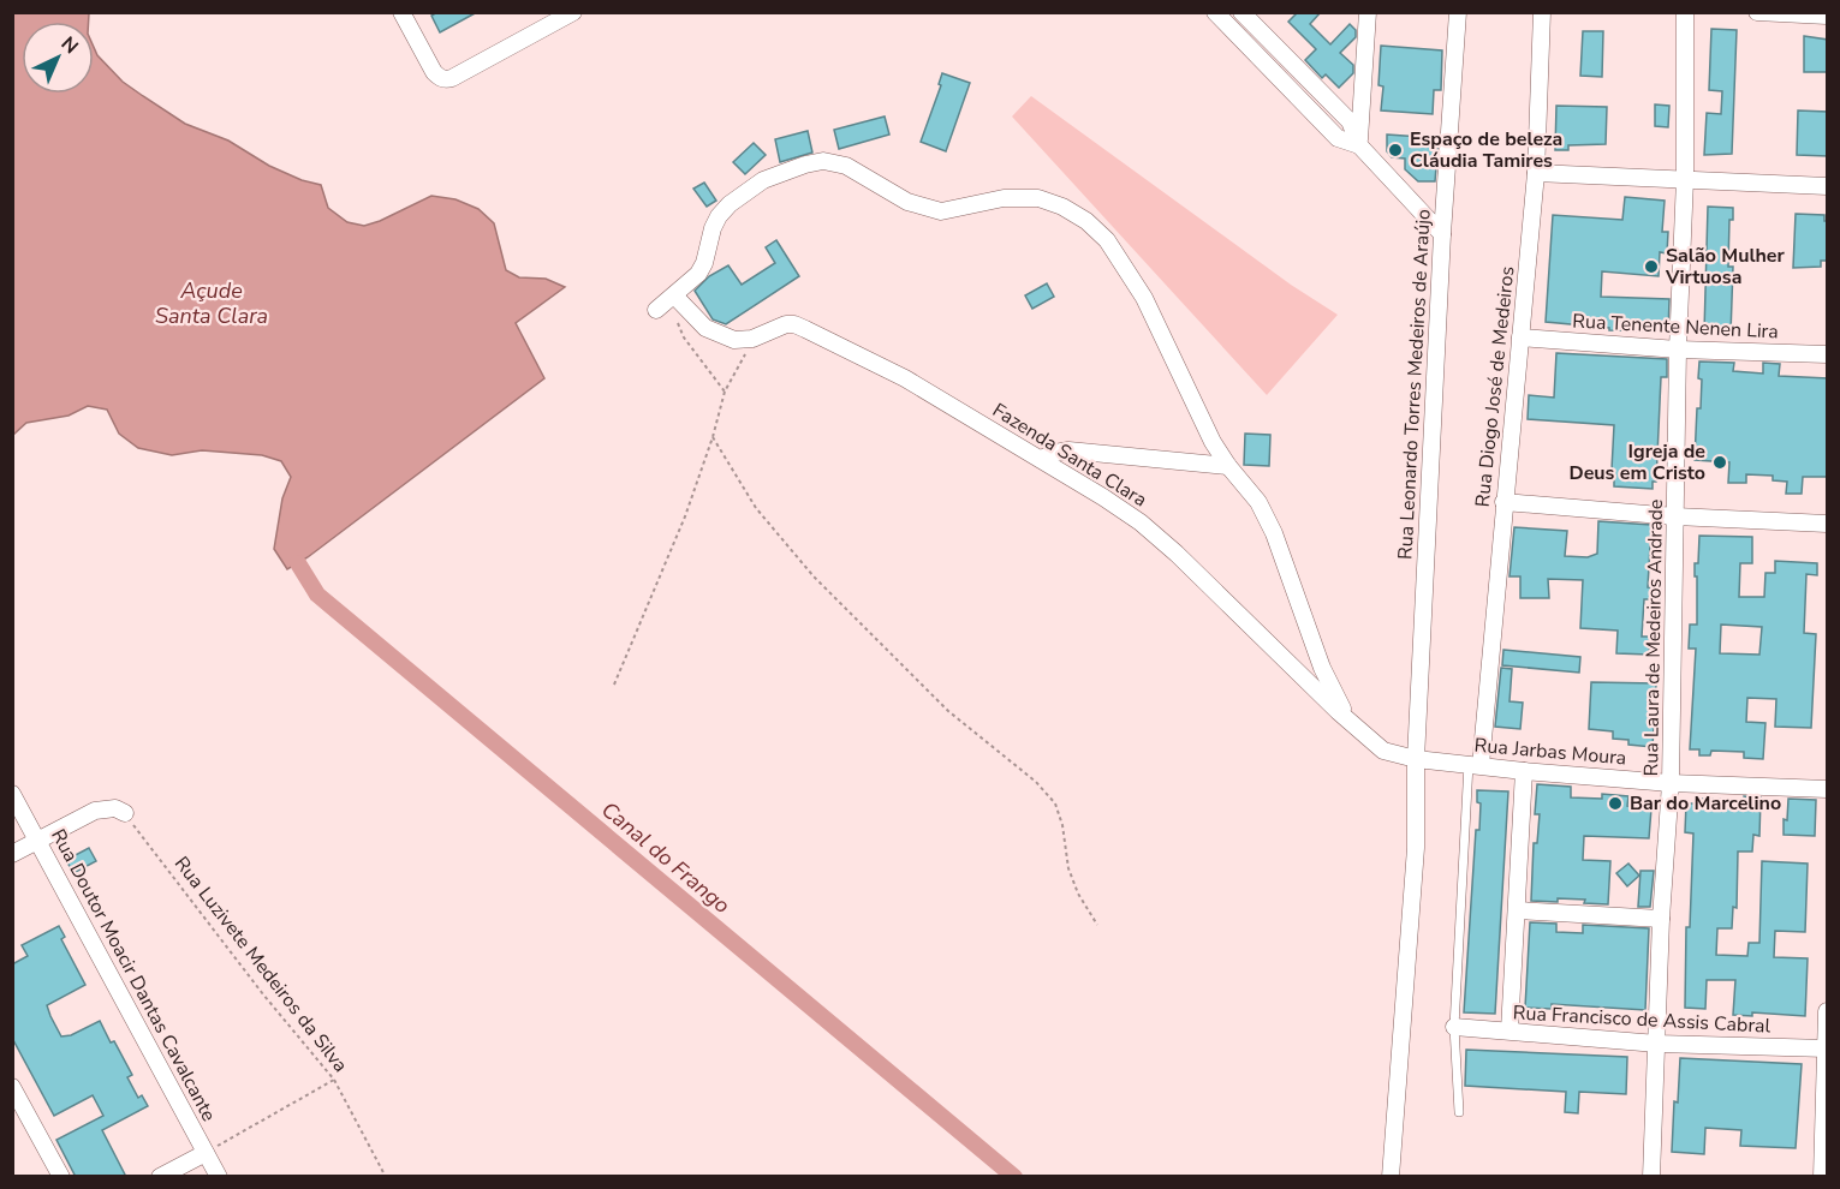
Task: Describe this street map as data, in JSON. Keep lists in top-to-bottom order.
{
  "streets": {
    "street": [
      "Rua Tenente Nenen Lira",
      "Rua Leonardo Torres Medeiros de Araújo",
      "Rua Diogo José de Medeiros",
      "Fazenda Santa Clara",
      "Rua Laura de Medeiros Andrade",
      "Rua Jarbas Moura",
      "Rua Doutor Moacir Dantas Cavalcante",
      "Rua Francisco de Assis Cabral"
    ],
    "path": ["Rua Luzivete Medeiros da Silva"]
  },
  "crossings": [
    ["Rua Tenente Nenen Lira", "Rua Diogo José de Medeiros"],
    ["Rua Tenente Nenen Lira", "Rua Laura de Medeiros Andrade"],
    ["Rua Leonardo Torres Medeiros de Araújo", "Fazenda Santa Clara"],
    ["Rua Leonardo Torres Medeiros de Araújo", "Rua Jarbas Moura"],
    ["Rua Diogo José de Medeiros", "Rua Jarbas Moura"],
    ["Fazenda Santa Clara", "Rua Jarbas Moura"],
    ["Rua Laura de Medeiros Andrade", "Rua Jarbas Moura"],
    ["Rua Laura de Medeiros Andrade", "Rua Francisco de Assis Cabral"]
  ],
  "water": ["Açude Santa Clara", "Canal do Frango"],
  "places": [
    "Espaço de beleza Cláudia Tamires",
    "Salão Mulher Virtuosa",
    "Igreja de Deus em Cristo",
    "Bar do Marcelino"
  ],
  "north": "top right"
}
